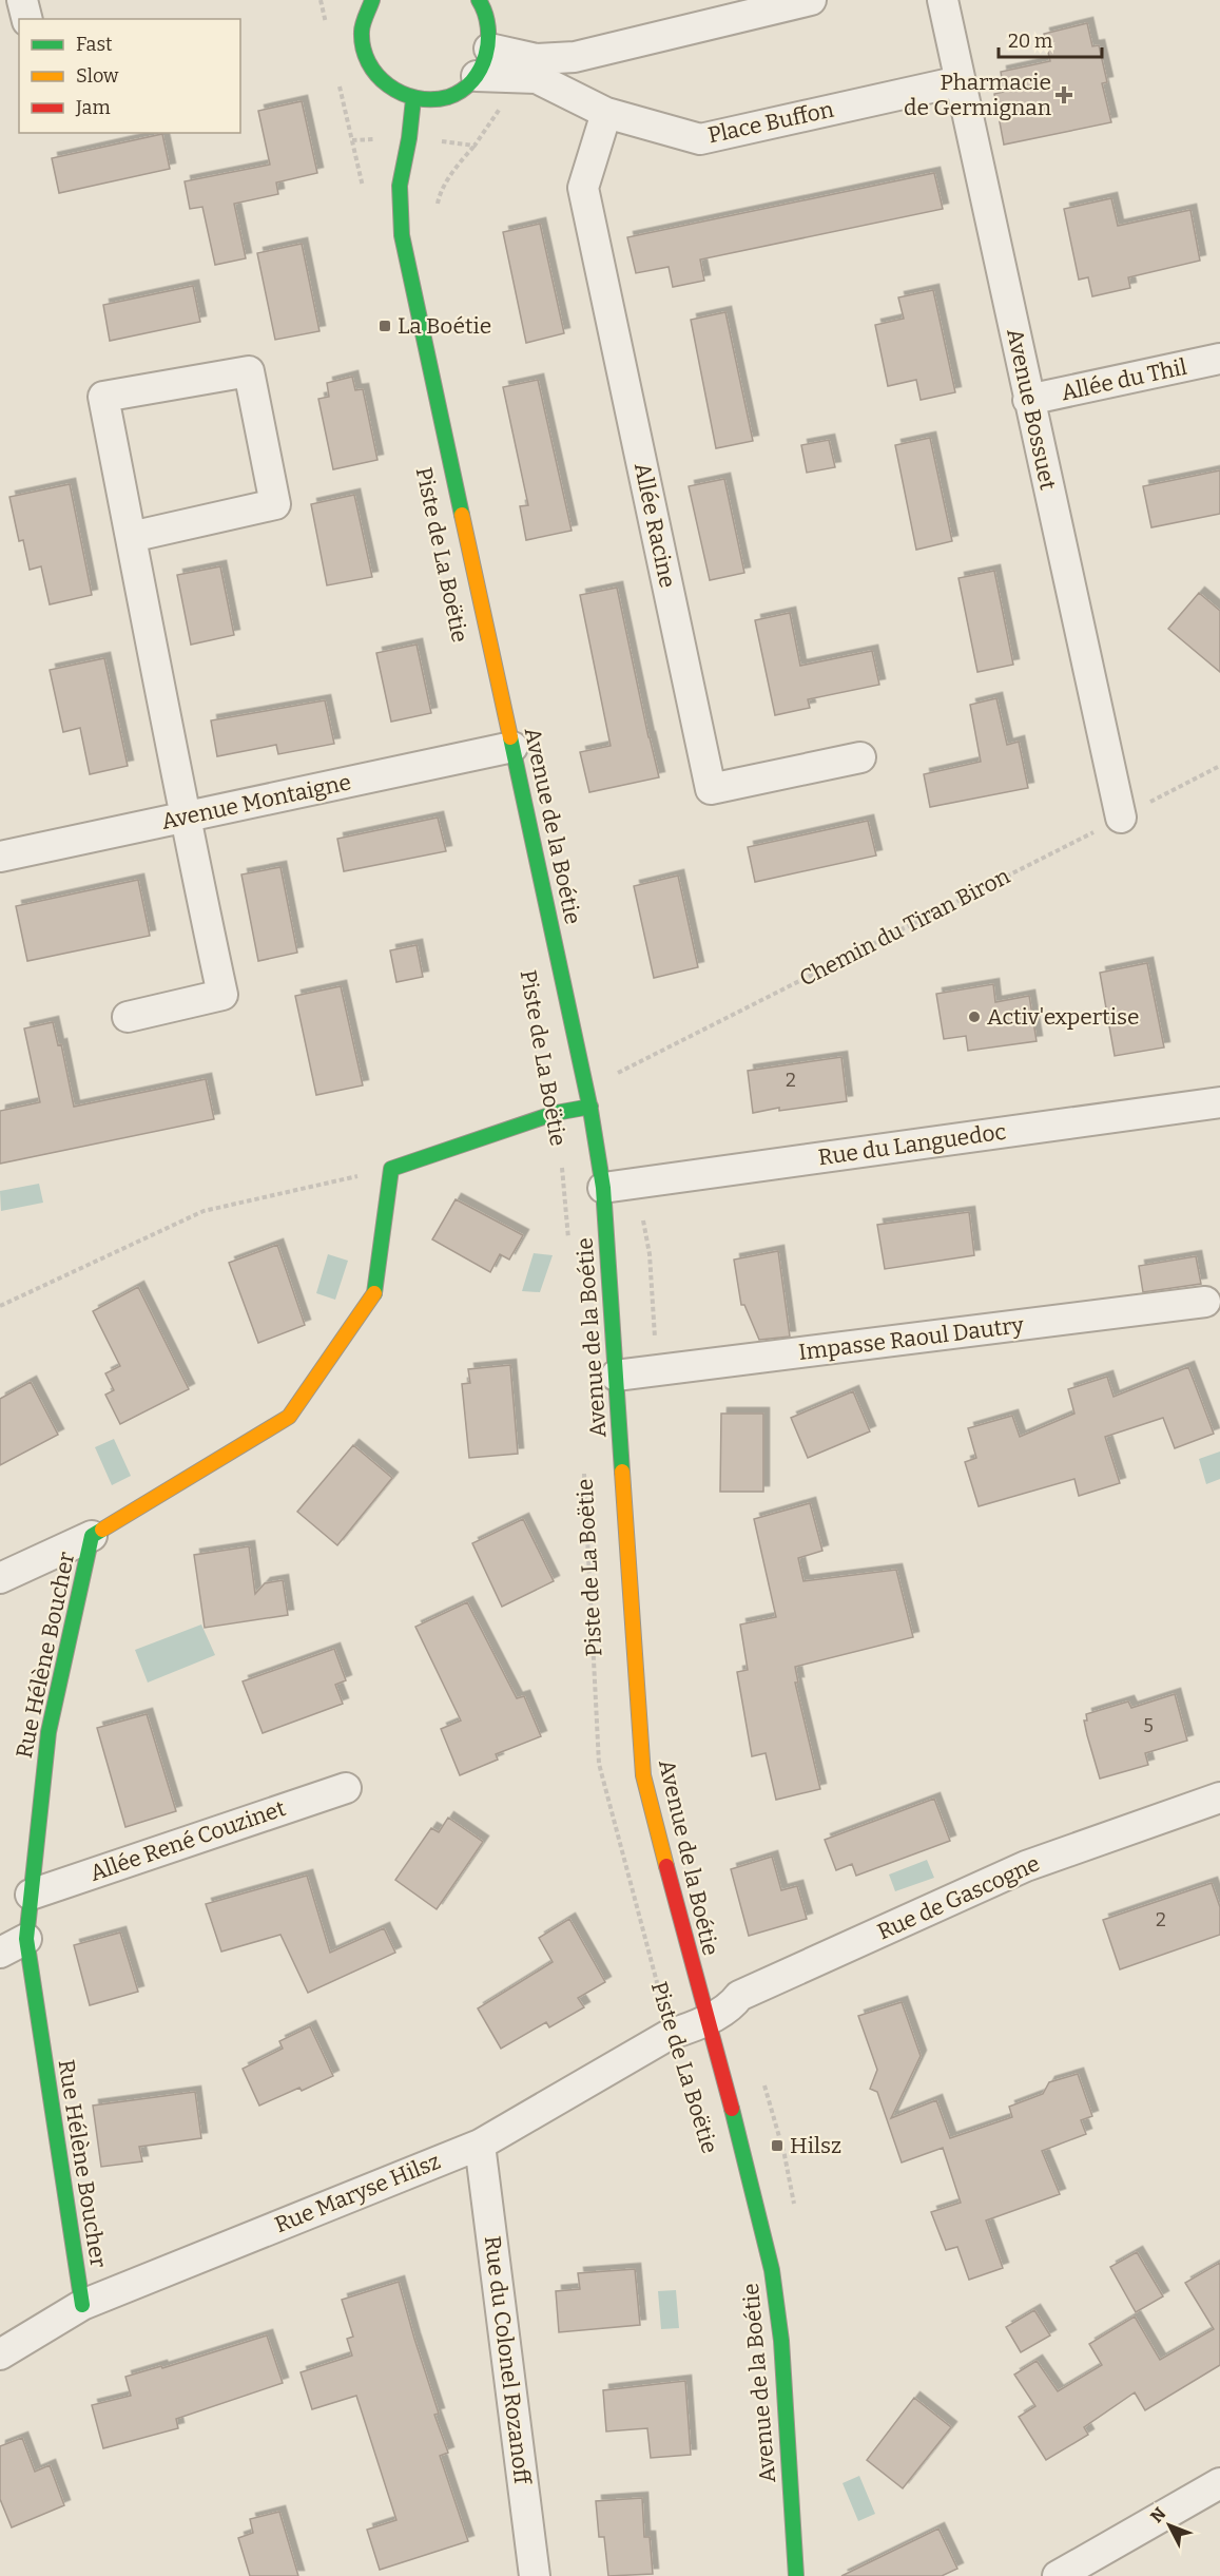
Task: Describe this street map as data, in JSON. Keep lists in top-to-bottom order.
{
  "streets": {
    "main road": ["Avenue de la Boétie", "Rue Hélène Boucher"],
    "street": [
      "Place Buffon",
      "Allée du Thil",
      "Avenue Bossuet",
      "Allée Racine",
      "Avenue Montaigne",
      "Rue du Languedoc",
      "Impasse Raoul Dautry",
      "Allée René Couzinet",
      "Rue de Gascogne",
      "Rue Maryse Hilsz",
      "Rue du Colonel Rozanoff"
    ],
    "path": ["Piste de La Boëtie", "Chemin du Tiran Biron"]
  },
  "crossings": [
    ["Place Buffon", "Avenue Bossuet"],
    ["Place Buffon", "Allée Racine"],
    ["Allée du Thil", "Avenue Bossuet"],
    ["Avenue Bossuet", "Chemin du Tiran Biron"],
    ["Piste de La Boëtie", "Rue Maryse Hilsz"],
    ["Avenue Montaigne", "Avenue de la Boétie"],
    ["Avenue de la Boétie", "Chemin du Tiran Biron"],
    ["Avenue de la Boétie", "Rue du Languedoc"],
    ["Avenue de la Boétie", "Impasse Raoul Dautry"],
    ["Avenue de la Boétie", "Rue de Gascogne"],
    ["Avenue de la Boétie", "Rue Maryse Hilsz"],
    ["Rue Hélène Boucher", "Allée René Couzinet"],
    ["Rue Hélène Boucher", "Rue Maryse Hilsz"],
    ["Rue de Gascogne", "Rue Maryse Hilsz"],
    ["Rue Maryse Hilsz", "Rue du Colonel Rozanoff"]
  ],
  "places": {
    "health": ["Pharmacie de Germignan"],
    "transit": ["La Boétie", "Hilsz"],
    "other": ["Activ'expertise"]
  },
  "house_numbers": ["2", "5", "2"],
  "legend": ["Fast", "Slow", "Jam"],
  "scale_bar": "20 m",
  "north": "top left"
}
